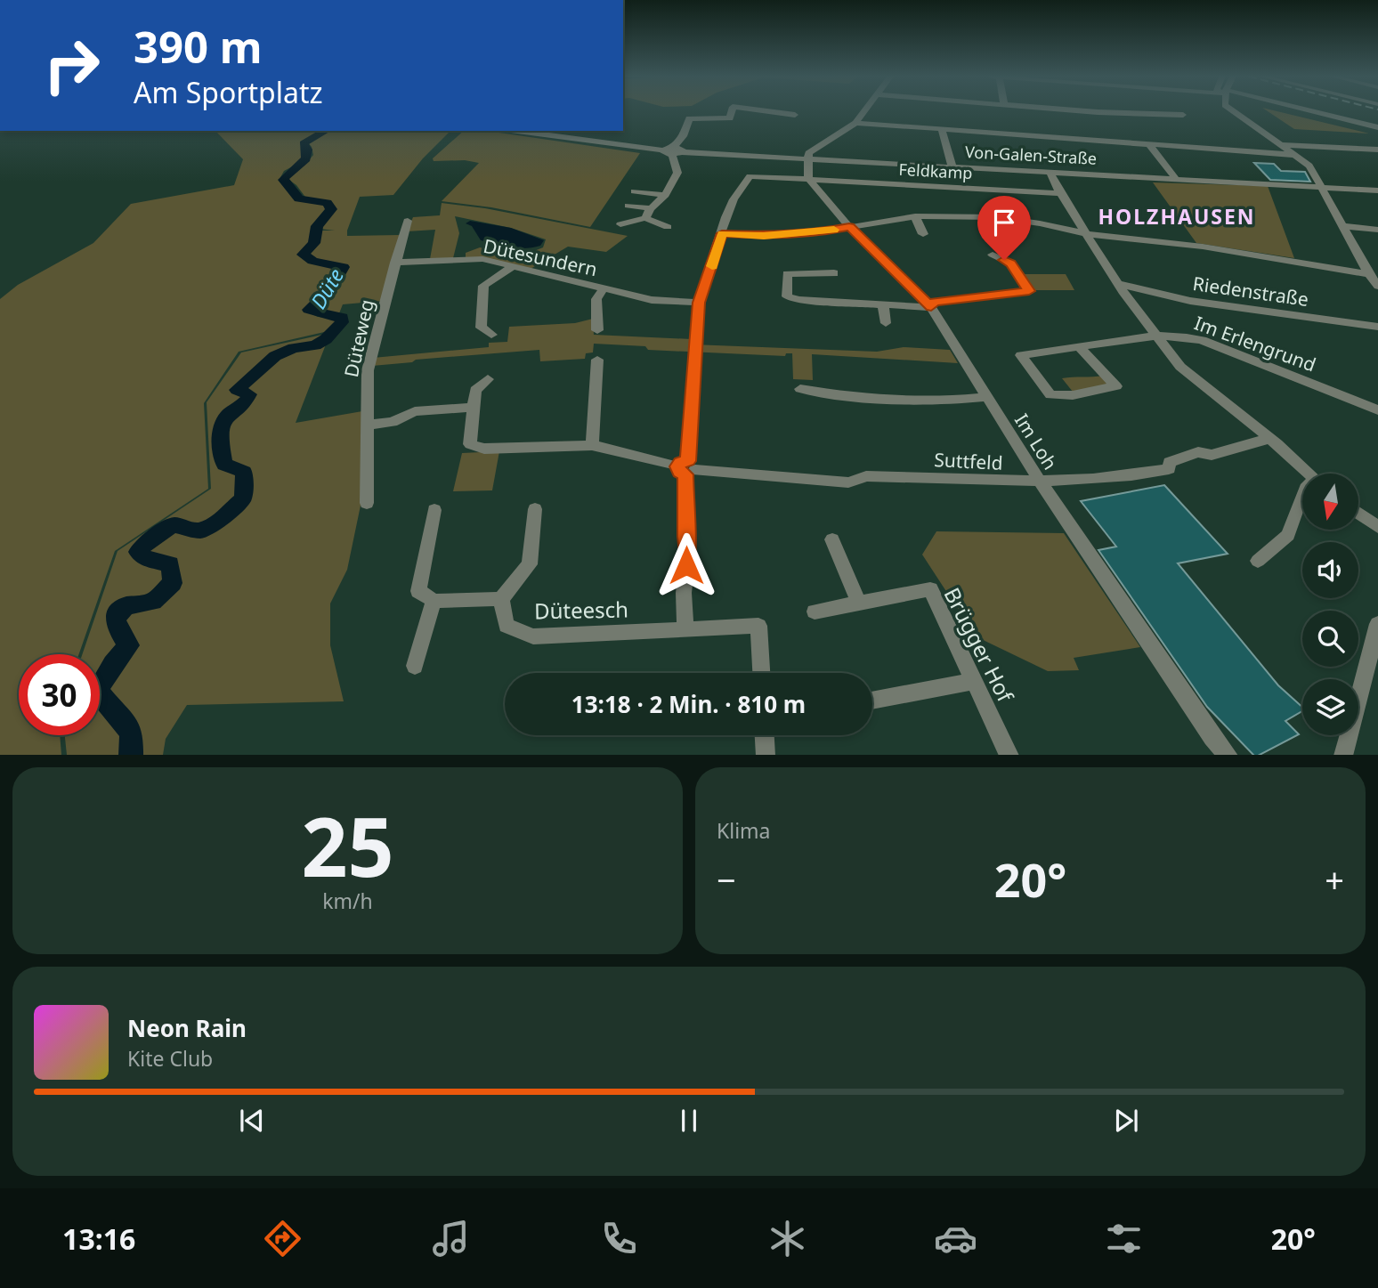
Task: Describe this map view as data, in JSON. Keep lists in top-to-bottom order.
{
  "streets": {
    "street": [
      "Von-Galen-Straße",
      "Feldkamp",
      "Dütesundern",
      "Riedenstraße",
      "Düteweg",
      "Im Erlengrund",
      "Im Loh",
      "Suttfeld",
      "Düteesch",
      "Brügger Hof"
    ]
  },
  "crossings": [
    ["Feldkamp", "Im Loh"],
    ["Dütesundern", "Düteweg"],
    ["Im Loh", "Suttfeld"]
  ],
  "districts": ["HOLZHAUSEN"],
  "water": ["Düte"],
  "north": "bottom",
  "page": {
    "turn": ["390 m", "Am Sportplatz"],
    "limit": "30",
    "trip": "13:18 · 2 Min. · 810 m",
    "tile": [
      ["25", "km/h"],
      "Klima"
    ],
    "heat": ["−", "20°", "+"],
    "song": ["Neon Rain", "Kite Club"],
    "tabs": ["13:16", "20°"]
  }
}
